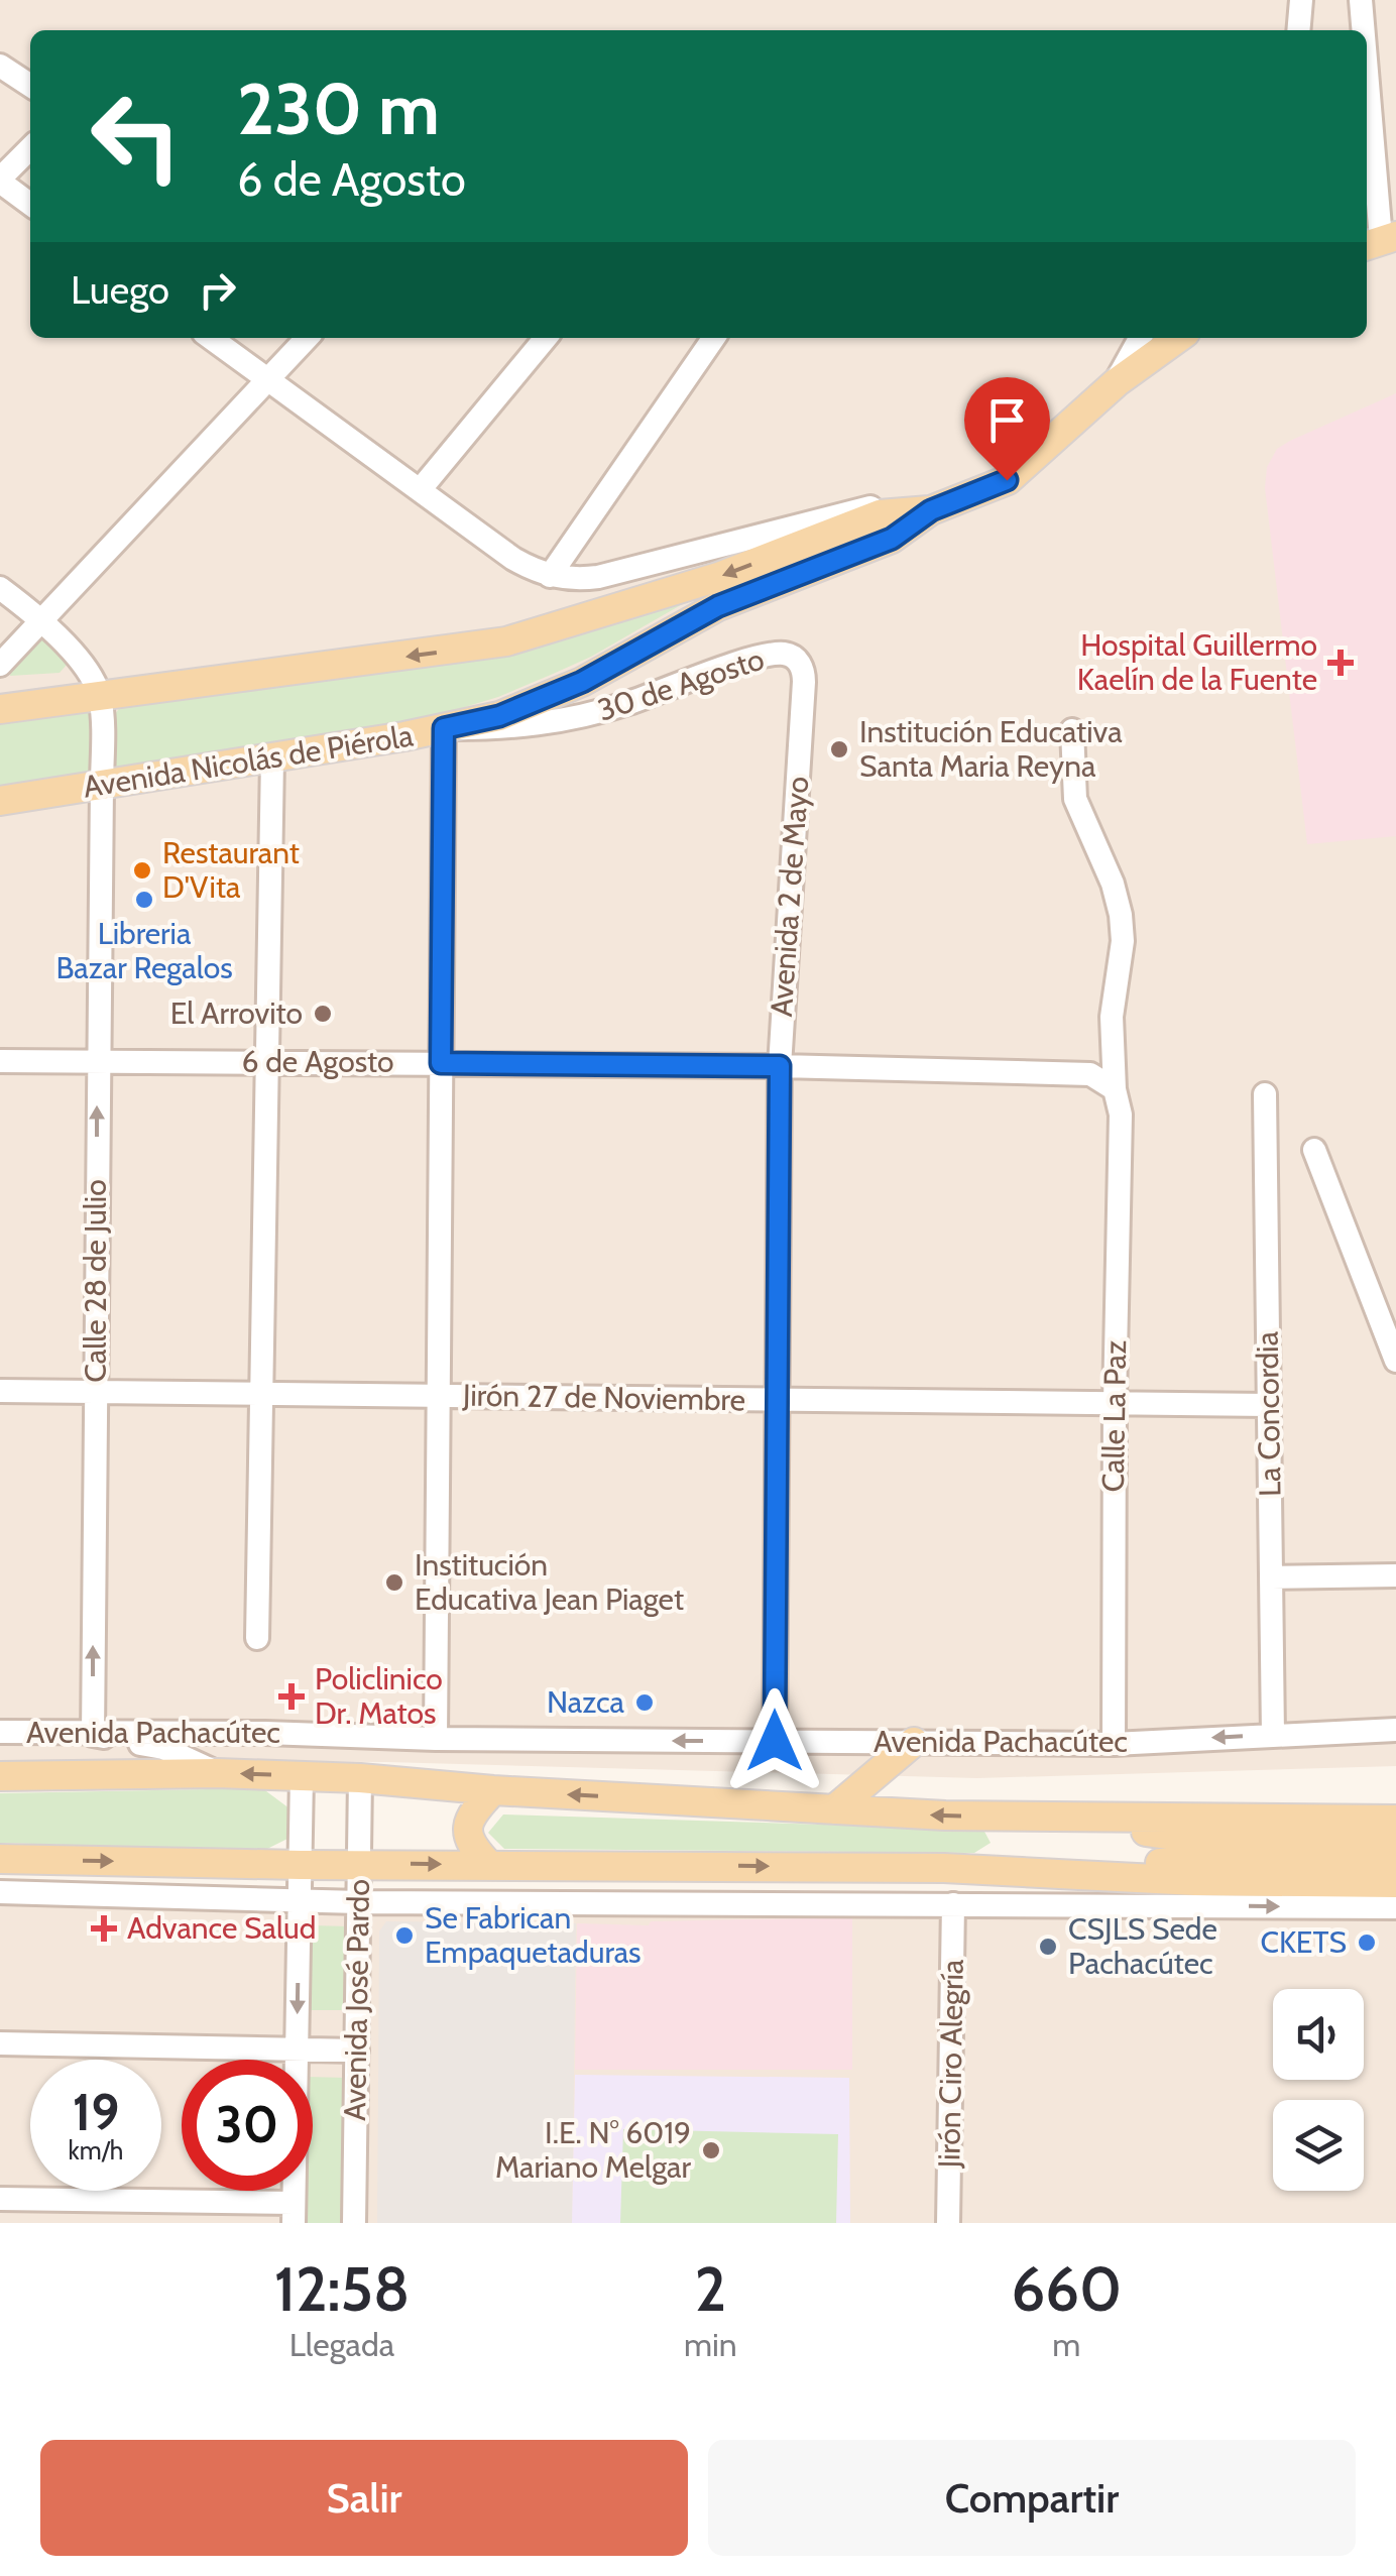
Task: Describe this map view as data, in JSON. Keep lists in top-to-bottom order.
{
  "streets": {
    "main road": ["Avenida Nicolás de Piérola", "Avenida Pachacútec"],
    "street": [
      "30 de Agosto",
      "Avenida 2 de Mayo",
      "6 de Agosto",
      "Calle 28 de Julio",
      "Jirón 27 de Noviembre",
      "La Concordia",
      "Calle La Paz",
      "Avenida José Pardo",
      "Jirón Ciro Alegría"
    ]
  },
  "crossings": [
    ["30 de Agosto", "Avenida Nicolás de Piérola"],
    ["30 de Agosto", "Avenida 2 de Mayo"],
    ["Avenida Nicolás de Piérola", "Calle 28 de Julio"],
    ["Avenida 2 de Mayo", "6 de Agosto"],
    ["Avenida 2 de Mayo", "Jirón 27 de Noviembre"],
    ["Avenida 2 de Mayo", "Avenida Pachacútec"],
    ["6 de Agosto", "Calle 28 de Julio"],
    ["6 de Agosto", "Calle La Paz"],
    ["Calle 28 de Julio", "Jirón 27 de Noviembre"],
    ["Calle 28 de Julio", "Avenida Pachacútec"],
    ["Jirón 27 de Noviembre", "La Concordia"],
    ["Jirón 27 de Noviembre", "Calle La Paz"],
    ["La Concordia", "Avenida Pachacútec"],
    ["Calle La Paz", "Avenida Pachacútec"],
    ["Avenida Pachacútec", "Avenida José Pardo"]
  ],
  "places": {
    "health": ["Hospital Guillermo Kaelín de la Fuente", "Policlinico Dr. Matos", "Advance Salud"],
    "other": [
      "Institución Educativa Santa Maria Reyna",
      "Restaurant D'Vita",
      "Libreria Bazar Regalos",
      "El Arrovito",
      "Institución Educativa Jean Piaget",
      "Nazca",
      "Se Fabrican Empaquetaduras",
      "CKETS",
      "CSJLS Sede Pachacútec",
      "I.E. N° 6019 Mariano Melgar"
    ]
  },
  "page": {
    "turn": ["230 m", "6 de Agosto"],
    "then": "Luego",
    "speed": "19 km/h",
    "limit": "30",
    "eta": [
      "12:58",
      "Llegada",
      "2",
      "min",
      "660",
      "m"
    ],
    "buttons": ["Salir", "Compartir"]
  }
}
